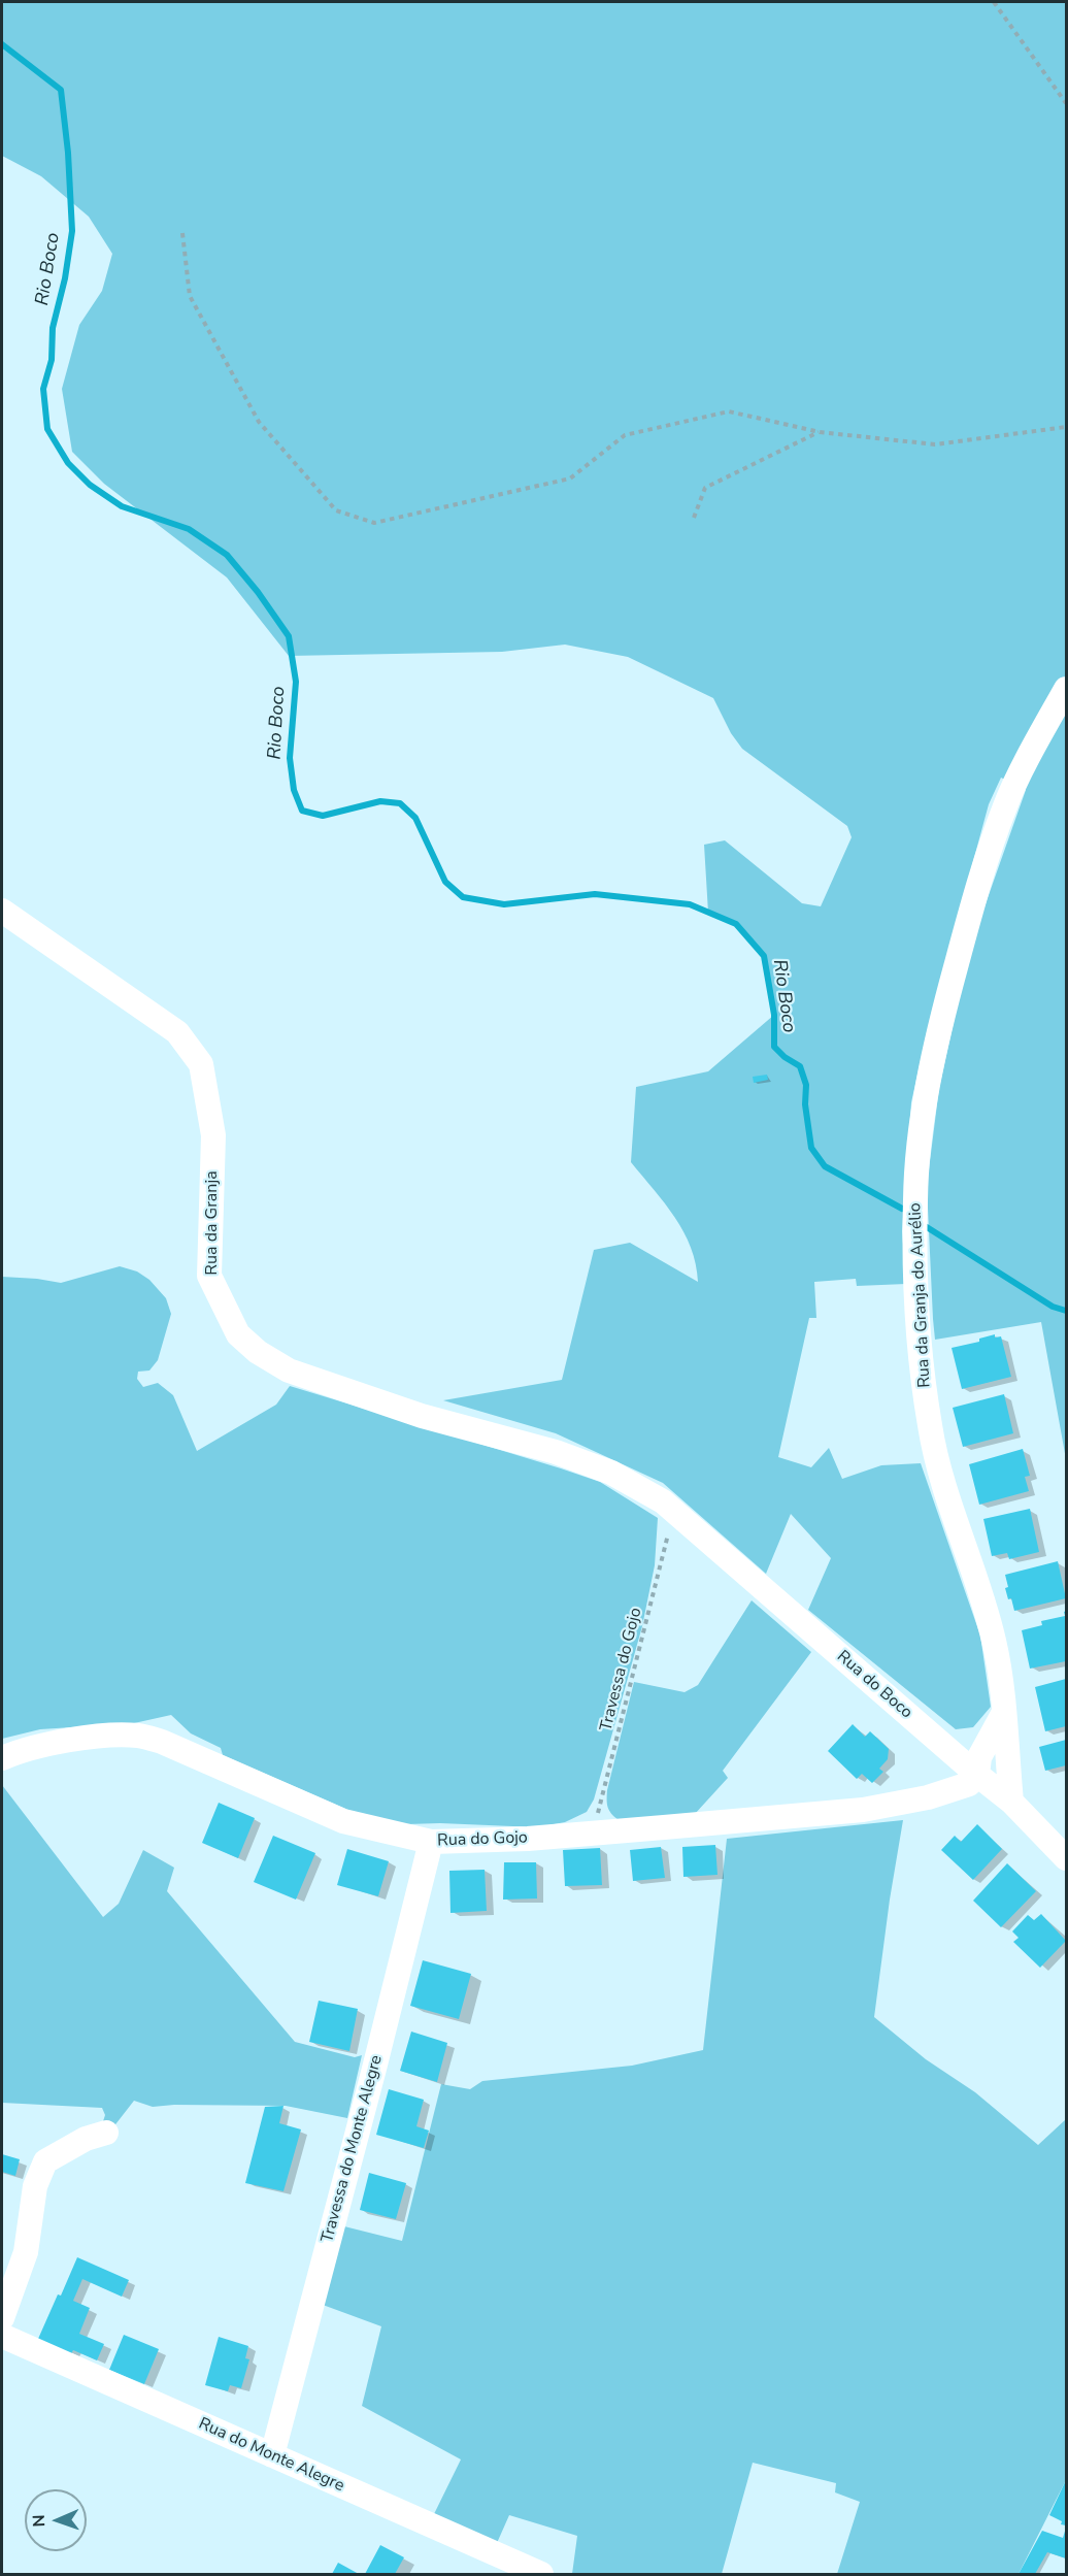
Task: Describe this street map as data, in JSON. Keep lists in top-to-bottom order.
{
  "streets": {
    "street": [
      "Rua da Granja",
      "Rua da Granja do Aurélio",
      "Rua do Boco",
      "Rua do Gojo",
      "Travessa do Monte Alegre",
      "Rua do Monte Alegre"
    ],
    "path": ["Travessa do Gojo"]
  },
  "crossings": [
    ["Rua da Granja", "Travessa do Gojo"],
    ["Rua da Granja", "Rua do Boco"],
    ["Rua da Granja do Aurélio", "Rua do Boco"],
    ["Travessa do Gojo", "Rua do Boco"],
    ["Travessa do Gojo", "Rua do Gojo"],
    ["Rua do Boco", "Rua do Gojo"],
    ["Rua do Gojo", "Travessa do Monte Alegre"],
    ["Travessa do Monte Alegre", "Rua do Monte Alegre"]
  ],
  "water": ["Rio Boco"],
  "north": "left"
}
